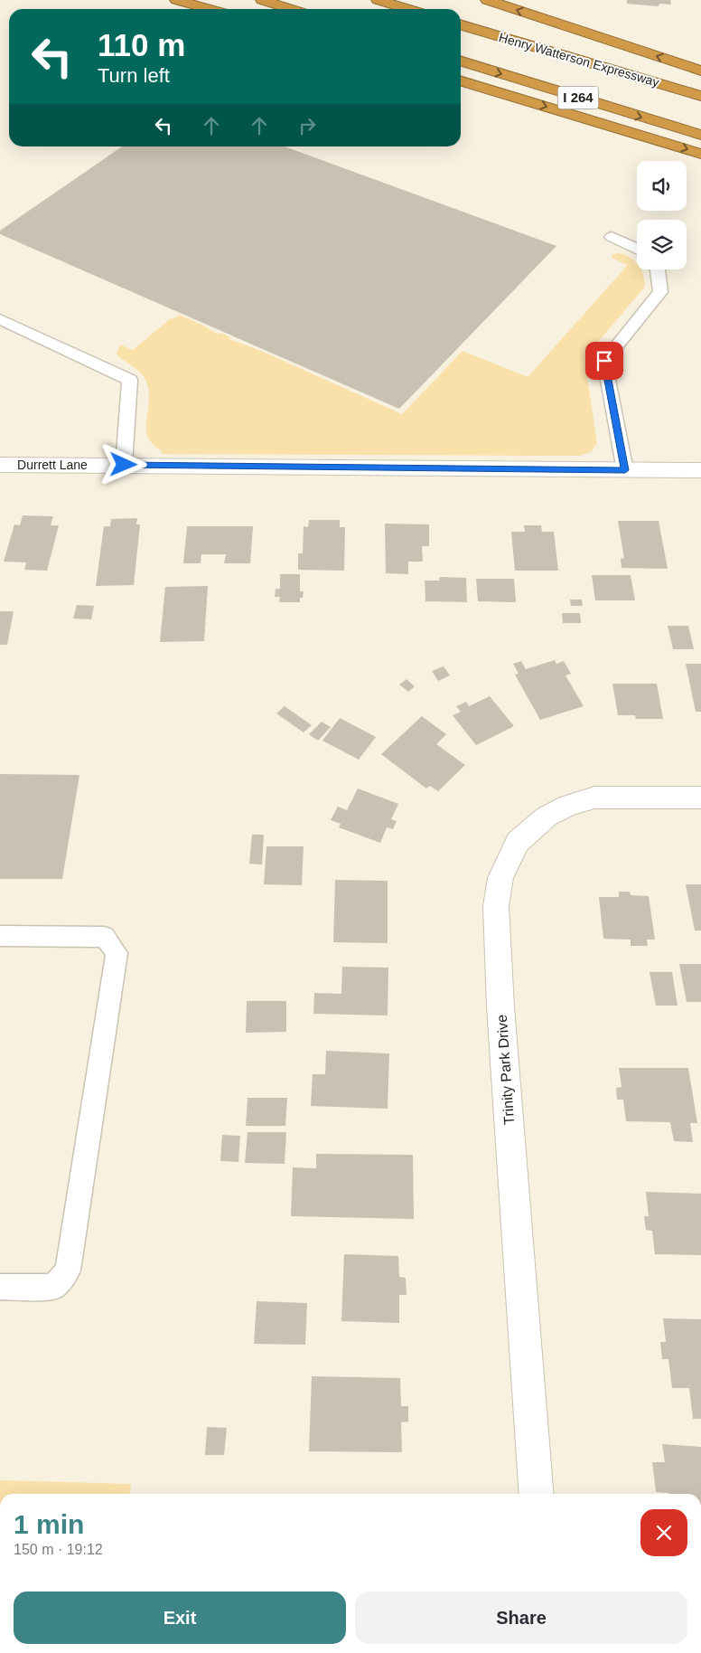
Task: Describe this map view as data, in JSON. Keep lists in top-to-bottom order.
{
  "streets": {
    "highway": ["Henry Watterson Expressway", "I 264"],
    "street": ["Durrett Lane", "Trinity Park Drive"]
  },
  "page": {
    "turn": ["110 m", "Turn left"],
    "heading": ["1 min", "150 m · 19:12"],
    "buttons": ["Exit", "Share"]
  }
}
